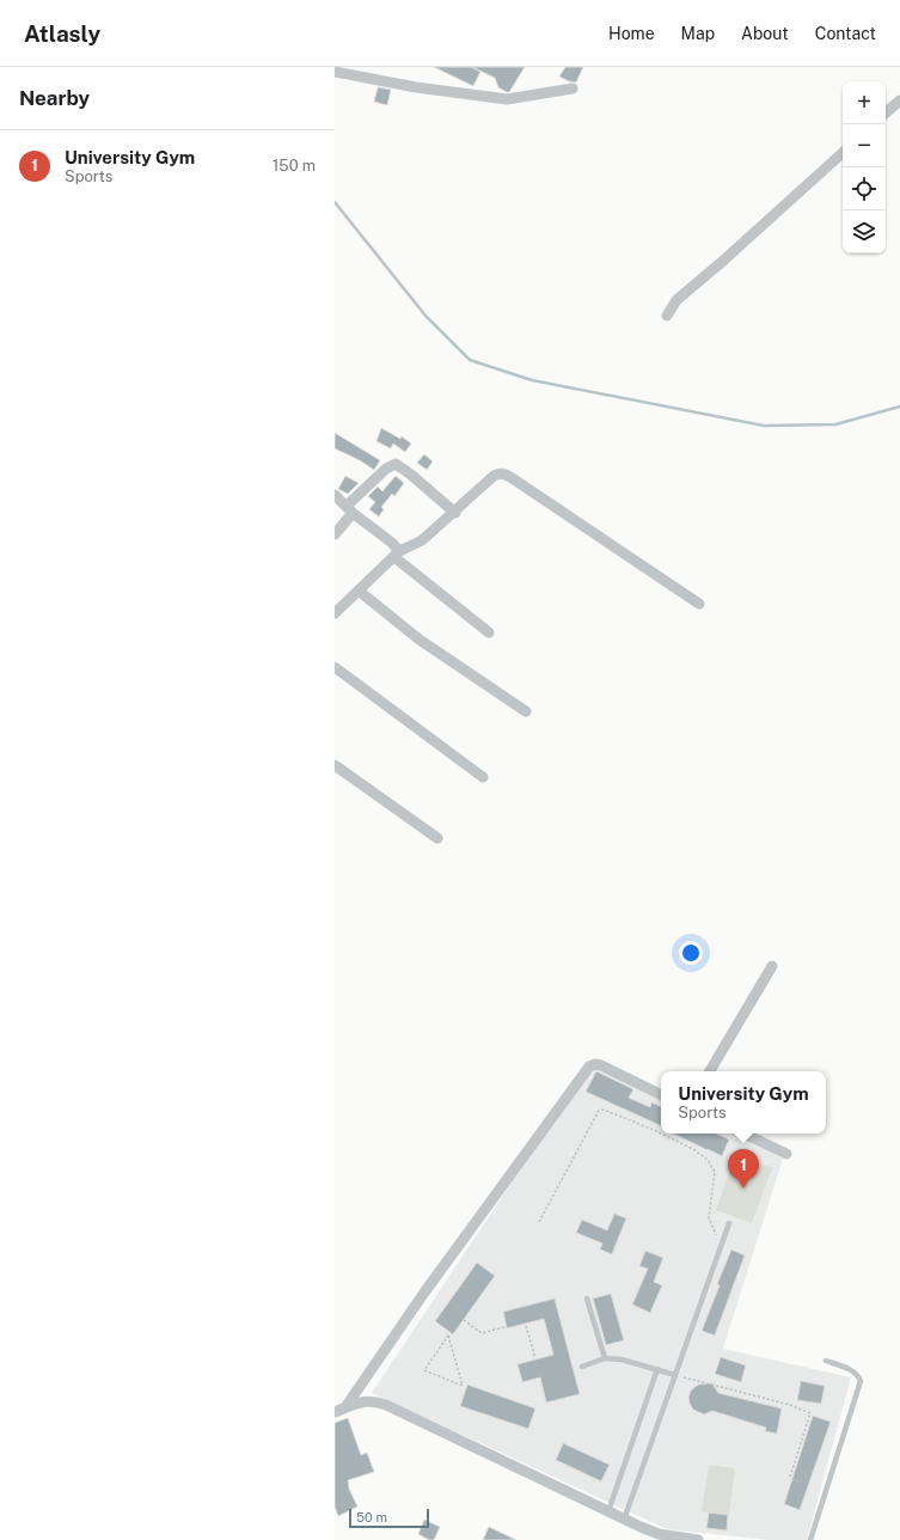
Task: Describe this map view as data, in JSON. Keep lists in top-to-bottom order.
{
  "scale_bar": "50 m",
  "page": {
    "header": "Atlasly",
    "nav": [
      "Home",
      "Map",
      "About",
      "Contact"
    ],
    "heading": "Nearby",
    "map_buttons": ["+", "−"],
    "list": [
      {
        "mark": "1",
        "name": "University Gym",
        "note": "Sports",
        "value": "150 m"
      }
    ],
    "popup": ["University Gym", "Sports"],
    "pins": "1",
    "scale": "50 m"
  }
}
